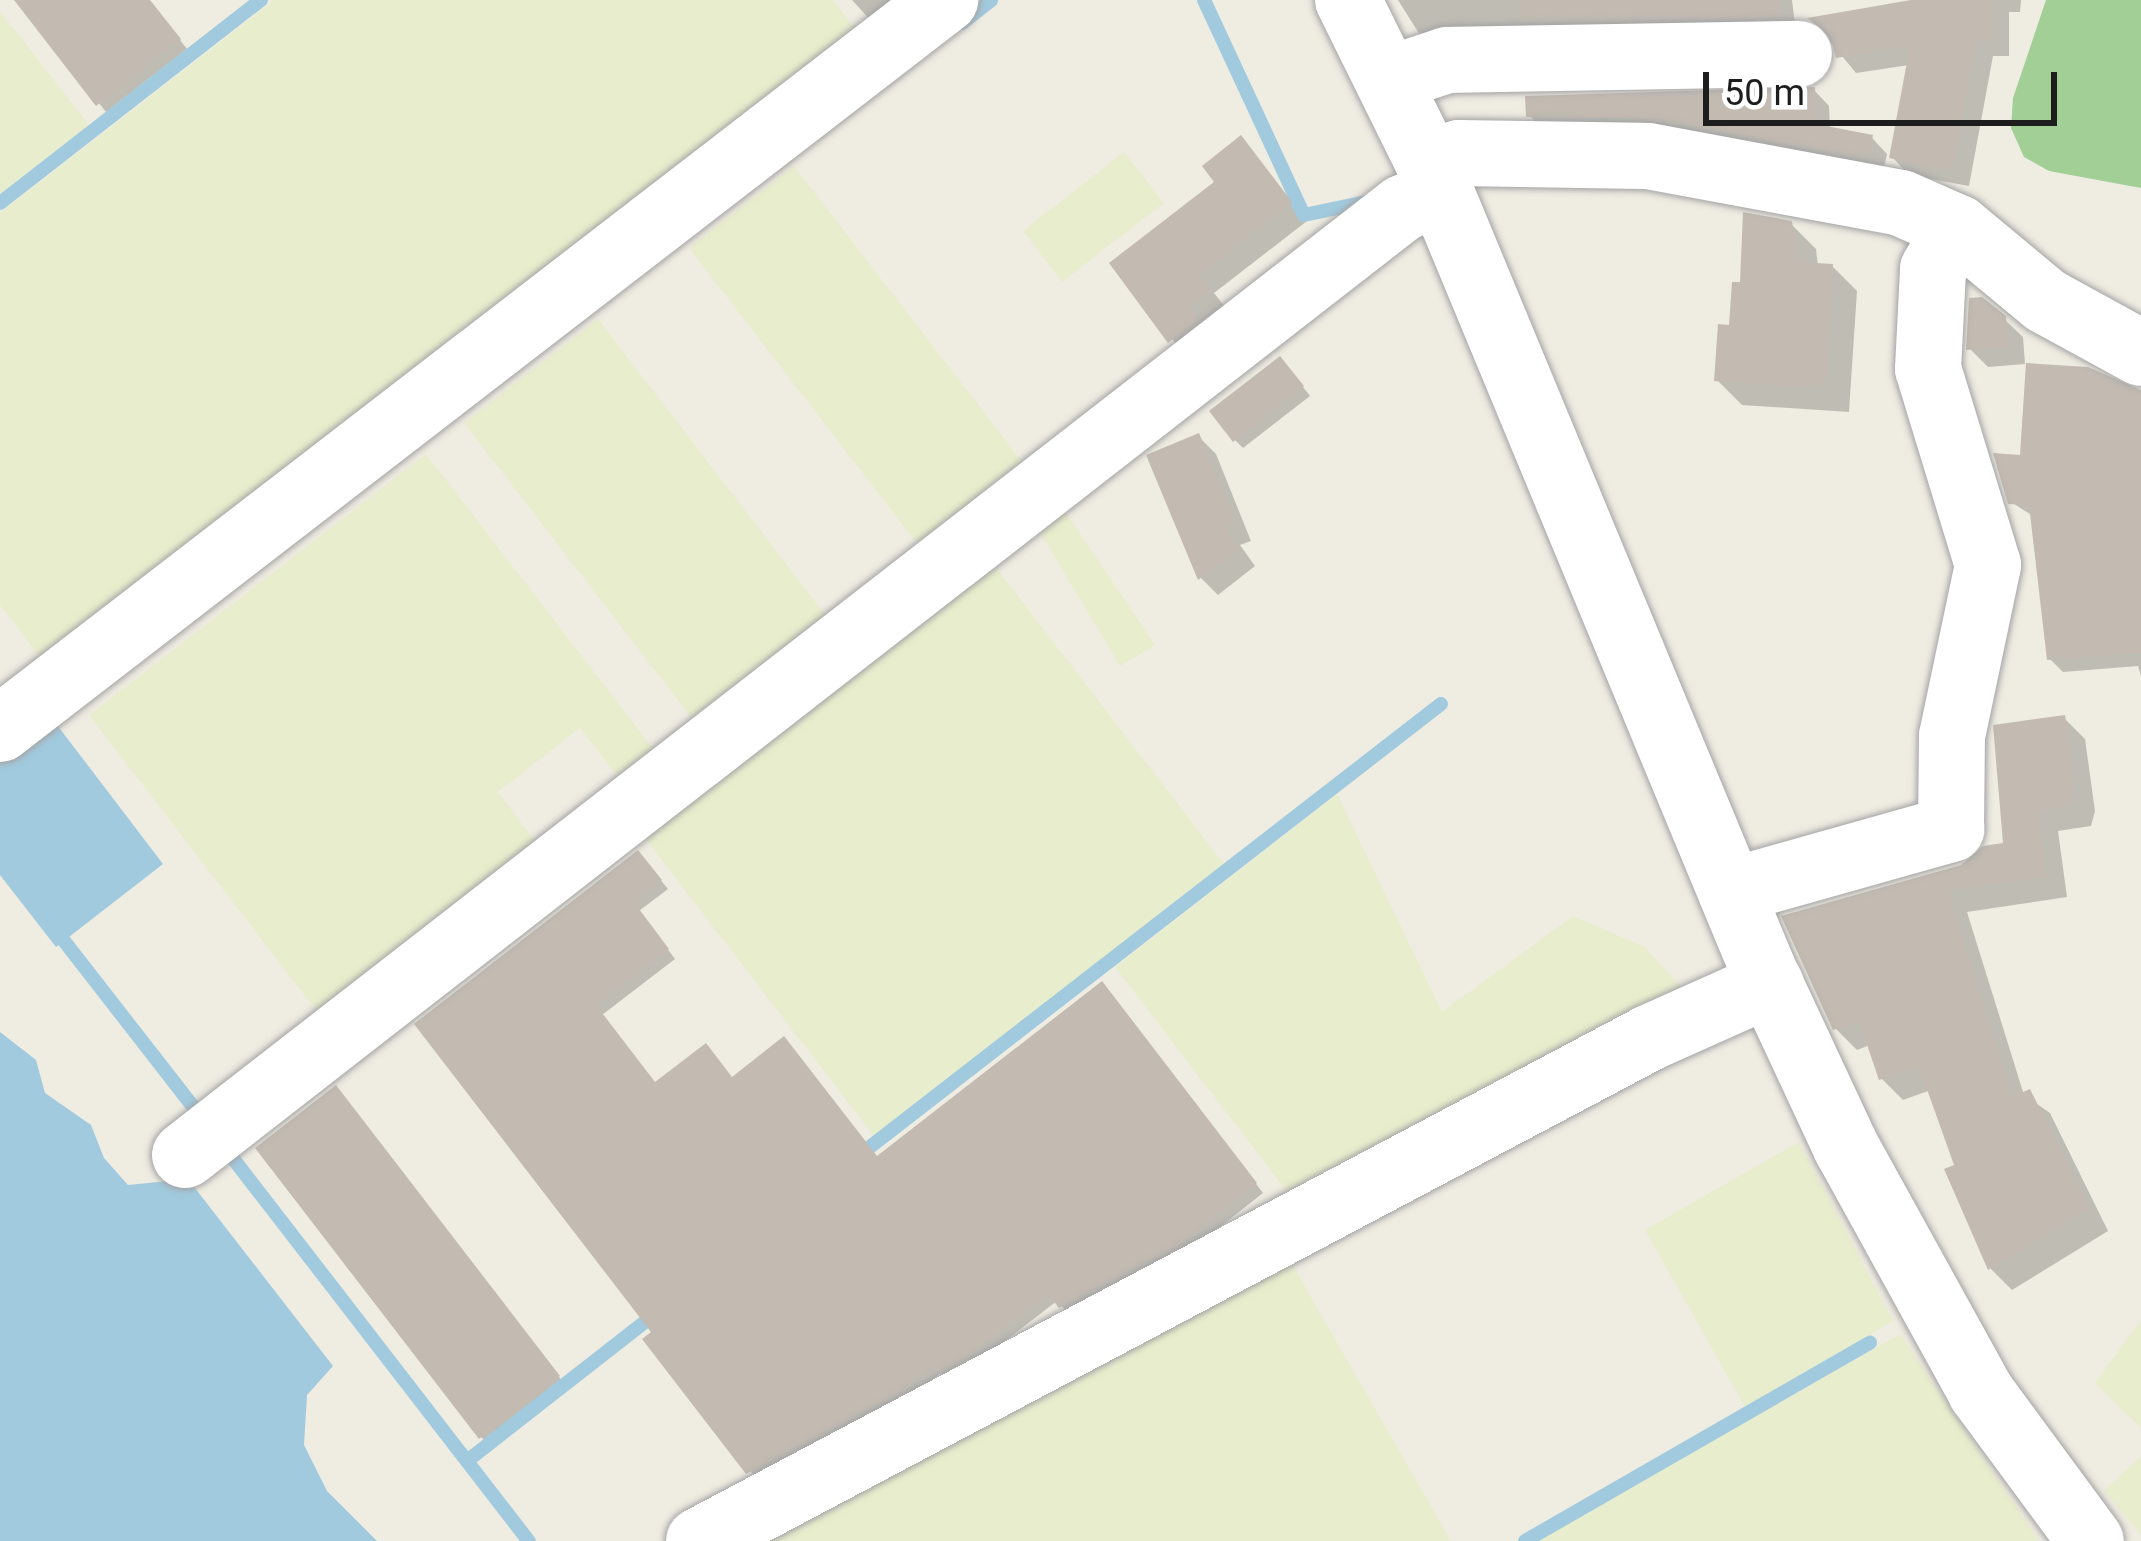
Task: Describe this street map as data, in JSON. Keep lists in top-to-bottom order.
{
  "scale_bar": "50 m"
}
